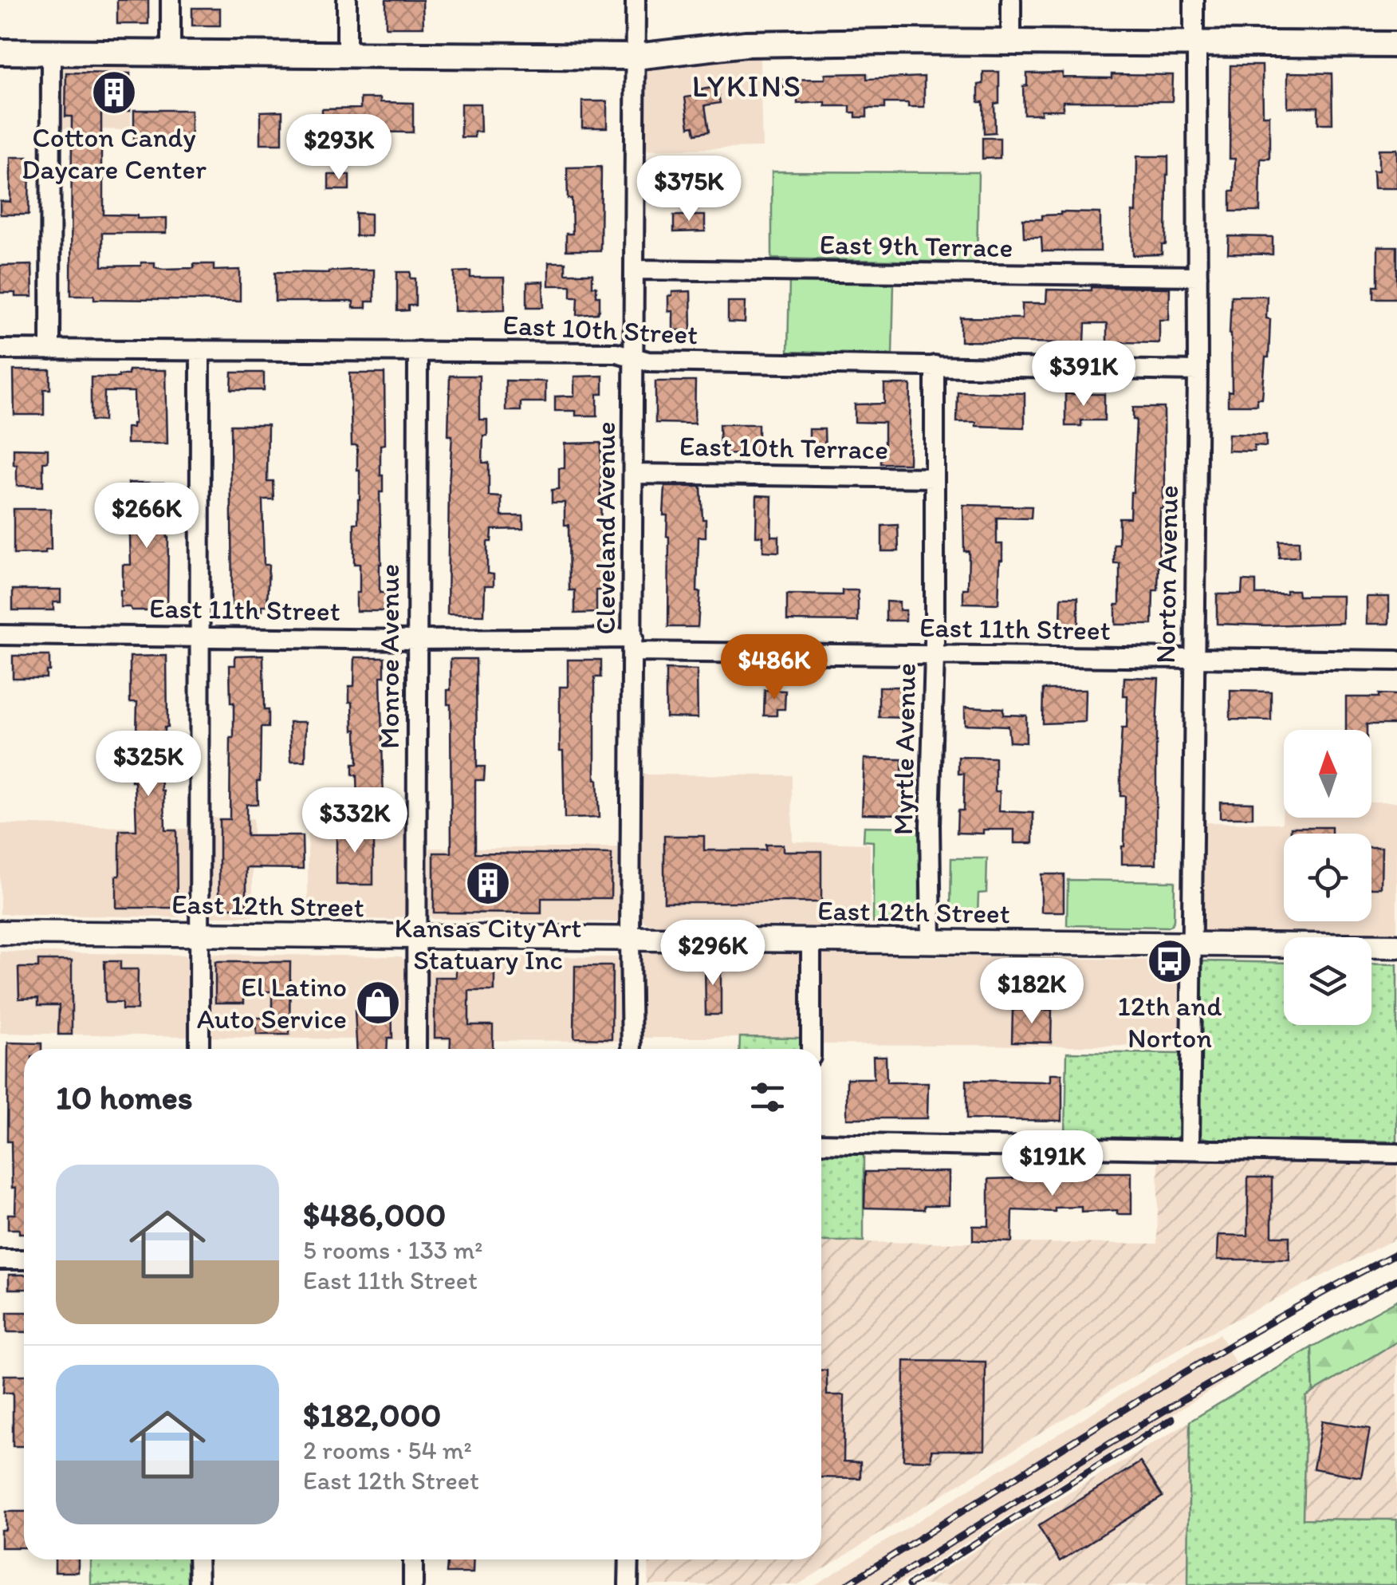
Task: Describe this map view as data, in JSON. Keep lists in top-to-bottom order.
{
  "streets": {
    "street": [
      "East 9th Terrace",
      "East 10th Street",
      "East 10th Terrace",
      "Cleveland Avenue",
      "Norton Avenue",
      "East 11th Street",
      "Monroe Avenue",
      "Myrtle Avenue",
      "East 12th Street"
    ]
  },
  "crossings": [
    ["East 9th Terrace", "Cleveland Avenue"],
    ["East 9th Terrace", "Norton Avenue"],
    ["East 10th Street", "Cleveland Avenue"],
    ["East 10th Street", "Norton Avenue"],
    ["East 10th Street", "Monroe Avenue"],
    ["East 10th Street", "Myrtle Avenue"],
    ["East 10th Terrace", "Cleveland Avenue"],
    ["East 10th Terrace", "Myrtle Avenue"],
    ["Cleveland Avenue", "East 11th Street"],
    ["Cleveland Avenue", "East 12th Street"],
    ["Norton Avenue", "East 11th Street"],
    ["Norton Avenue", "East 12th Street"],
    ["East 11th Street", "Monroe Avenue"],
    ["East 11th Street", "Myrtle Avenue"],
    ["Monroe Avenue", "East 12th Street"],
    ["Myrtle Avenue", "East 12th Street"]
  ],
  "districts": ["LYKINS"],
  "places": {
    "building": ["Cotton Candy Daycare Center", "Kansas City Art Statuary Inc"],
    "bus stop": ["12th and Norton"],
    "shop": ["El Latino Auto Service"]
  },
  "north": "top",
  "page": {
    "price": [
      "$293K",
      "$375K",
      "$391K",
      "$266K",
      "$486K",
      "$325K",
      "$332K",
      "$296K",
      "$182K",
      "$191K"
    ],
    "heading": "10 homes",
    "list": [
      {
        "name": "$486,000",
        "note": "5 rooms · 133 m² · East 11th Street"
      },
      {
        "name": "$182,000",
        "note": "2 rooms · 54 m² · East 12th Street"
      }
    ]
  }
}
